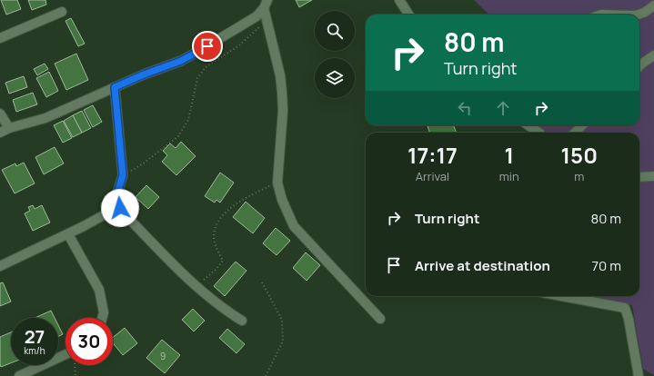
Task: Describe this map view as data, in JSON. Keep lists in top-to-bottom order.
{
  "house_numbers": ["9"],
  "page": {
    "turn": ["80 m", "Turn right"],
    "eta": [
      "17:17",
      "Arrival",
      "1",
      "min",
      "150",
      "m"
    ],
    "list": [
      {
        "name": "Turn right",
        "value": "80 m"
      },
      {
        "name": "Arrive at destination",
        "value": "70 m"
      }
    ],
    "speed": "27 km/h",
    "limit": "30"
  }
}
